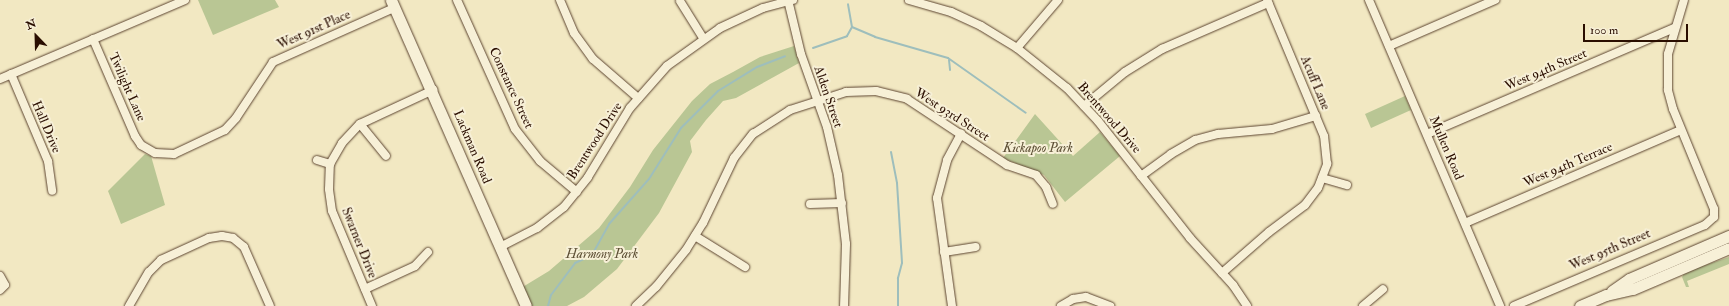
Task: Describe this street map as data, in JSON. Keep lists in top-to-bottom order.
{
  "streets": {
    "main road": ["Lackman Road"],
    "street": [
      "West 91st Place",
      "West 94th Street",
      "Acuff Lane",
      "Twilight Lane",
      "Constance Street",
      "Alden Street",
      "West 93rd Street",
      "Brentwood Drive",
      "Hall Drive",
      "Mullen Road",
      "West 94th Terrace",
      "Swarner Drive",
      "West 95th Street"
    ]
  },
  "crossings": [
    ["West 91st Place", "Twilight Lane"],
    ["West 91st Place", "Lackman Road"],
    ["West 94th Street", "Mullen Road"],
    ["Acuff Lane", "Brentwood Drive"],
    ["Constance Street", "Brentwood Drive"],
    ["Alden Street", "West 93rd Street"],
    ["Alden Street", "Brentwood Drive"],
    ["Brentwood Drive", "Lackman Road"],
    ["Lackman Road", "Swarner Drive"],
    ["Mullen Road", "West 94th Terrace"],
    ["West 94th Terrace", "West 95th Street"]
  ],
  "parks": ["Kickapoo Park", "Harmony Park"],
  "scale_bar": "100 m",
  "north": "top left"
}
